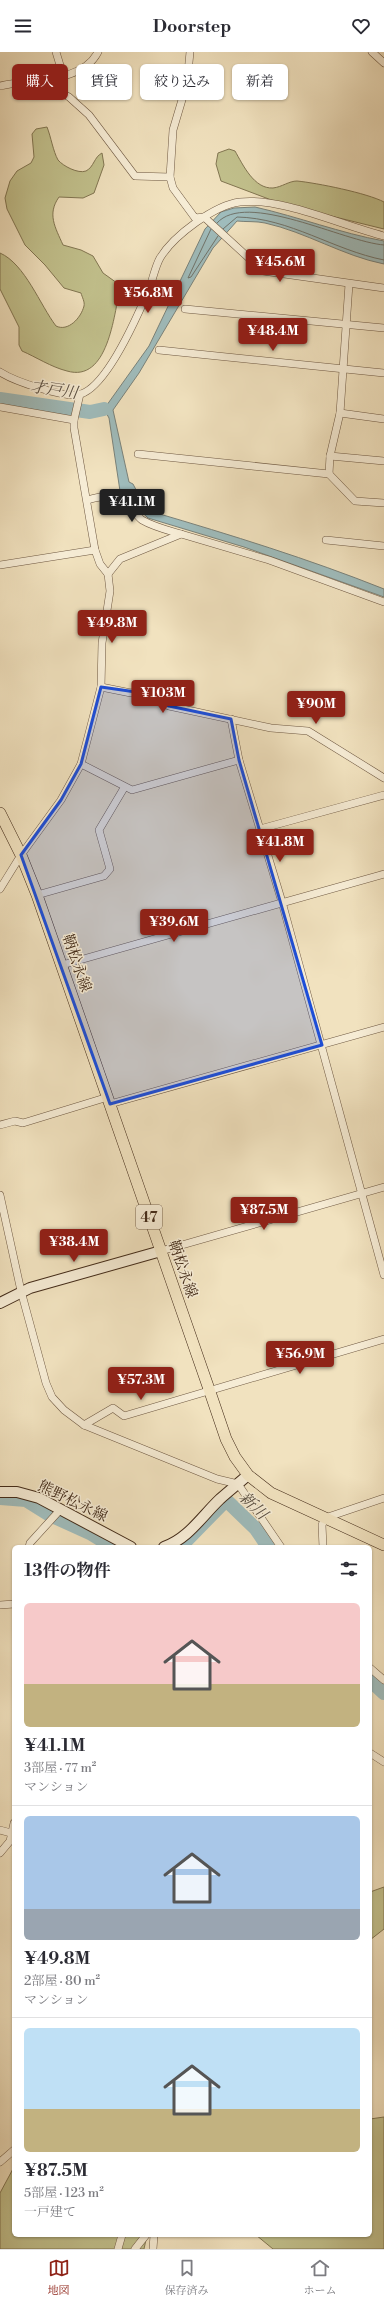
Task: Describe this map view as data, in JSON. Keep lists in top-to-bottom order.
{
  "streets": {
    "main road": ["鞆松永線", "47", "熊野松永線"]
  },
  "water": ["才戸川", "新川"],
  "page": {
    "header": "Doorstep",
    "chip": [
      "購入",
      "賃貸",
      "絞り込み",
      "新着"
    ],
    "price": [
      "¥45.6M",
      "¥56.8M",
      "¥48.4M",
      "¥41.1M",
      "¥49.8M",
      "¥103M",
      "¥90M",
      "¥41.8M",
      "¥39.6M",
      "¥87.5M",
      "¥38.4M",
      "¥56.9M",
      "¥57.3M"
    ],
    "heading": "13件の物件",
    "list": [
      {
        "name": "¥41.1M",
        "note": "3部屋 · 77 m² · マンション"
      },
      {
        "name": "¥49.8M",
        "note": "2部屋 · 80 m² · マンション"
      },
      {
        "name": "¥87.5M",
        "note": "5部屋 · 123 m² · 一戸建て"
      }
    ],
    "tabs": ["地図", "保存済み", "ホーム"]
  }
}
